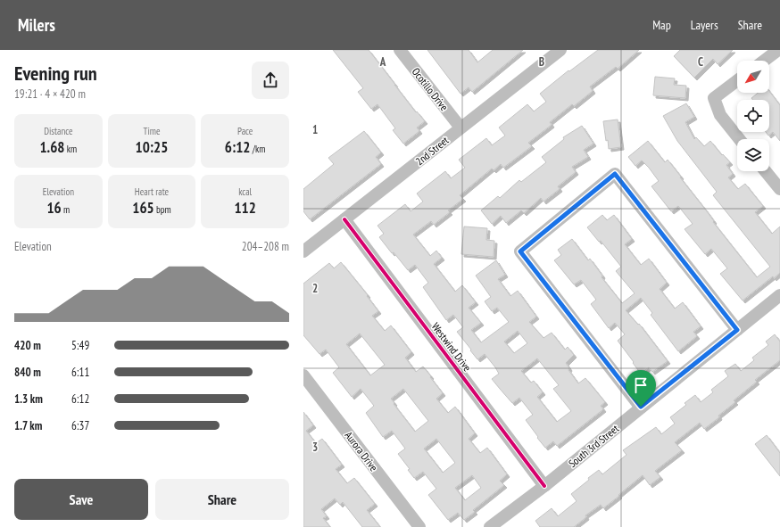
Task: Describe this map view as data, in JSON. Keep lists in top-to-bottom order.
{
  "streets": {
    "street": [
      "Ocotillo Drive",
      "2nd Street",
      "Westwind Drive",
      "South 3rd Street",
      "Aurora Drive"
    ]
  },
  "crossings": [
    ["Ocotillo Drive", "2nd Street"],
    ["2nd Street", "Westwind Drive"],
    ["Westwind Drive", "South 3rd Street"]
  ],
  "north": "bottom left",
  "page": {
    "header": "Milers",
    "nav": ["Map", "Layers", "Share"],
    "heading": ["Evening run", "19:21 · 4 × 420 m"],
    "stats": [
      ["Distance", "1.68 km"],
      ["Time", "10:25"],
      ["Pace", "6:12 /km"],
      ["Elevation", "16 m"],
      ["Heart rate", "165 bpm"],
      ["kcal", "112"]
    ],
    "chart": ["Elevation", "204–208 m"],
    "list": [
      {
        "name": "420 m",
        "note": "5:49"
      },
      {
        "name": "840 m",
        "note": "6:11"
      },
      {
        "name": "1.3 km",
        "note": "6:12"
      },
      {
        "name": "1.7 km",
        "note": "6:37"
      }
    ],
    "buttons": ["Save", "Share"]
  },
  "grid": {
    "columns": ["A", "B", "C"],
    "rows": ["1", "2", "3"]
  }
}
